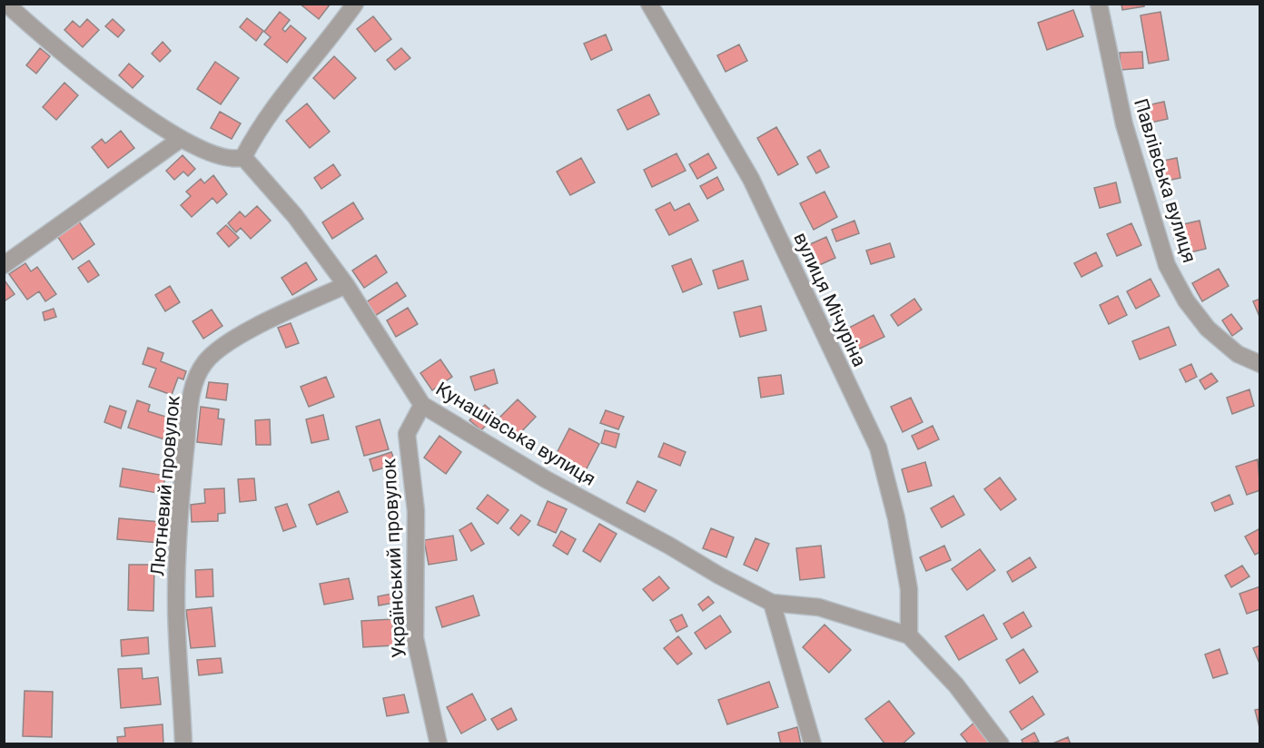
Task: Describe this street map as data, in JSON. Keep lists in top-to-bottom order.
{
  "streets": {
    "street": [
      "Павлівська вулиця",
      "вулиця Мічуріна",
      "Кунашівська вулиця",
      "Лютневий провулок",
      "Український провулок"
    ]
  },
  "crossings": [
    ["вулиця Мічуріна", "Кунашівська вулиця"],
    ["Кунашівська вулиця", "Лютневий провулок"],
    ["Кунашівська вулиця", "Український провулок"]
  ]
}
